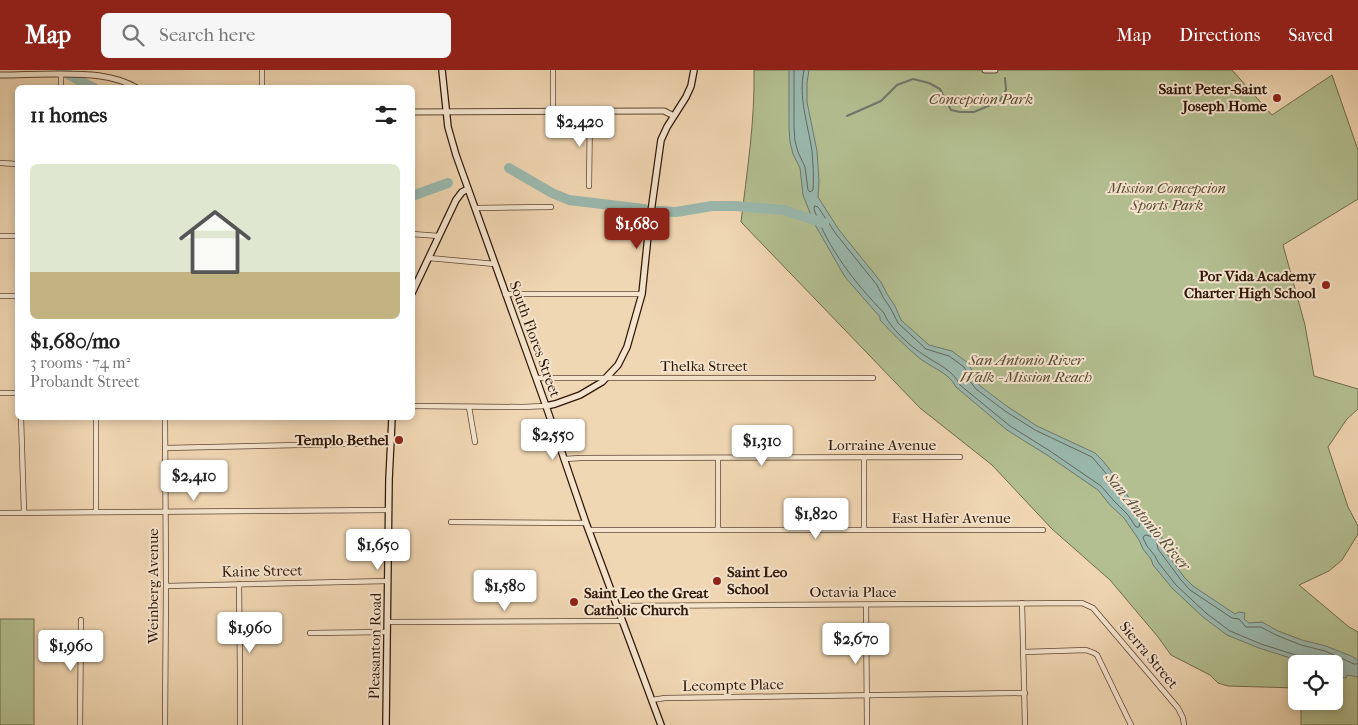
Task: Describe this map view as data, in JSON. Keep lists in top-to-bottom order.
{
  "streets": {
    "main road": ["South Flores Street", "Pleasanton Road"],
    "street": [
      "Thelka Street",
      "Lorraine Avenue",
      "East Hafer Avenue",
      "Kaine Street",
      "Weinberg Avenue",
      "Octavia Place",
      "Sierra Street",
      "Lecompte Place"
    ]
  },
  "crossings": [
    ["South Flores Street", "Thelka Street"],
    ["South Flores Street", "Lorraine Avenue"],
    ["South Flores Street", "East Hafer Avenue"],
    ["South Flores Street", "Octavia Place"],
    ["South Flores Street", "Lecompte Place"],
    ["Kaine Street", "Weinberg Avenue"],
    ["Kaine Street", "Pleasanton Road"],
    ["Octavia Place", "Sierra Street"]
  ],
  "water": ["San Antonio River"],
  "parks": ["Concepcion Park", "Mission Concepcion Sports Park", "San Antonio River Walk - Mission Reach"],
  "places": [
    "Saint Peter-Saint Joseph Home",
    "Por Vida Academy Charter High School",
    "Templo Bethel",
    "Saint Leo School",
    "Saint Leo the Great Catholic Church"
  ],
  "page": {
    "header": "Map",
    "search": "Search here",
    "nav": ["Map", "Directions", "Saved"],
    "heading": "11 homes",
    "price": [
      "$2,420",
      "$1,680",
      "$2,550",
      "$1,310",
      "$2,410",
      "$1,820",
      "$1,650",
      "$1,580",
      "$1,960",
      "$2,670",
      "$1,960"
    ],
    "list": [
      {
        "name": "$1,680/mo",
        "note": "3 rooms · 74 m² · Probandt Street"
      }
    ]
  }
}
